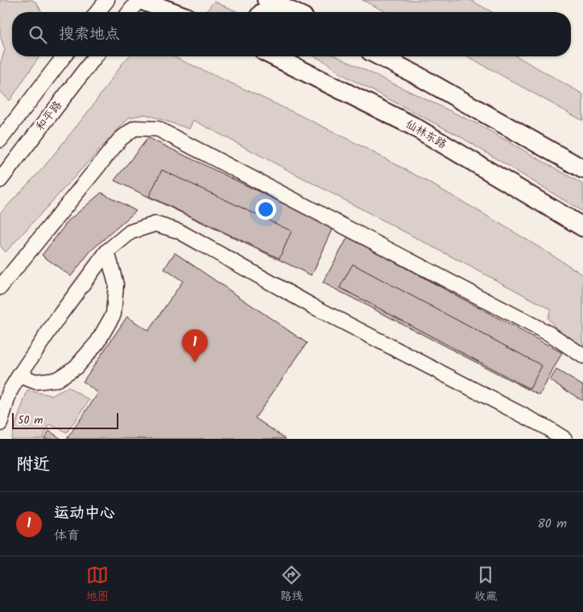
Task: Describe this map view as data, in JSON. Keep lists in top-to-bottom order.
{
  "streets": {
    "main road": ["仙林东路"],
    "street": ["和平路"]
  },
  "scale_bar": "50 m",
  "page": {
    "search": "搜索地点",
    "pins": "1",
    "scale": "50 m",
    "heading": "附近",
    "list": [
      {
        "mark": "1",
        "name": "运动中心",
        "note": "体育",
        "value": "80 m"
      }
    ],
    "nav": ["地图", "路线", "收藏"]
  }
}
